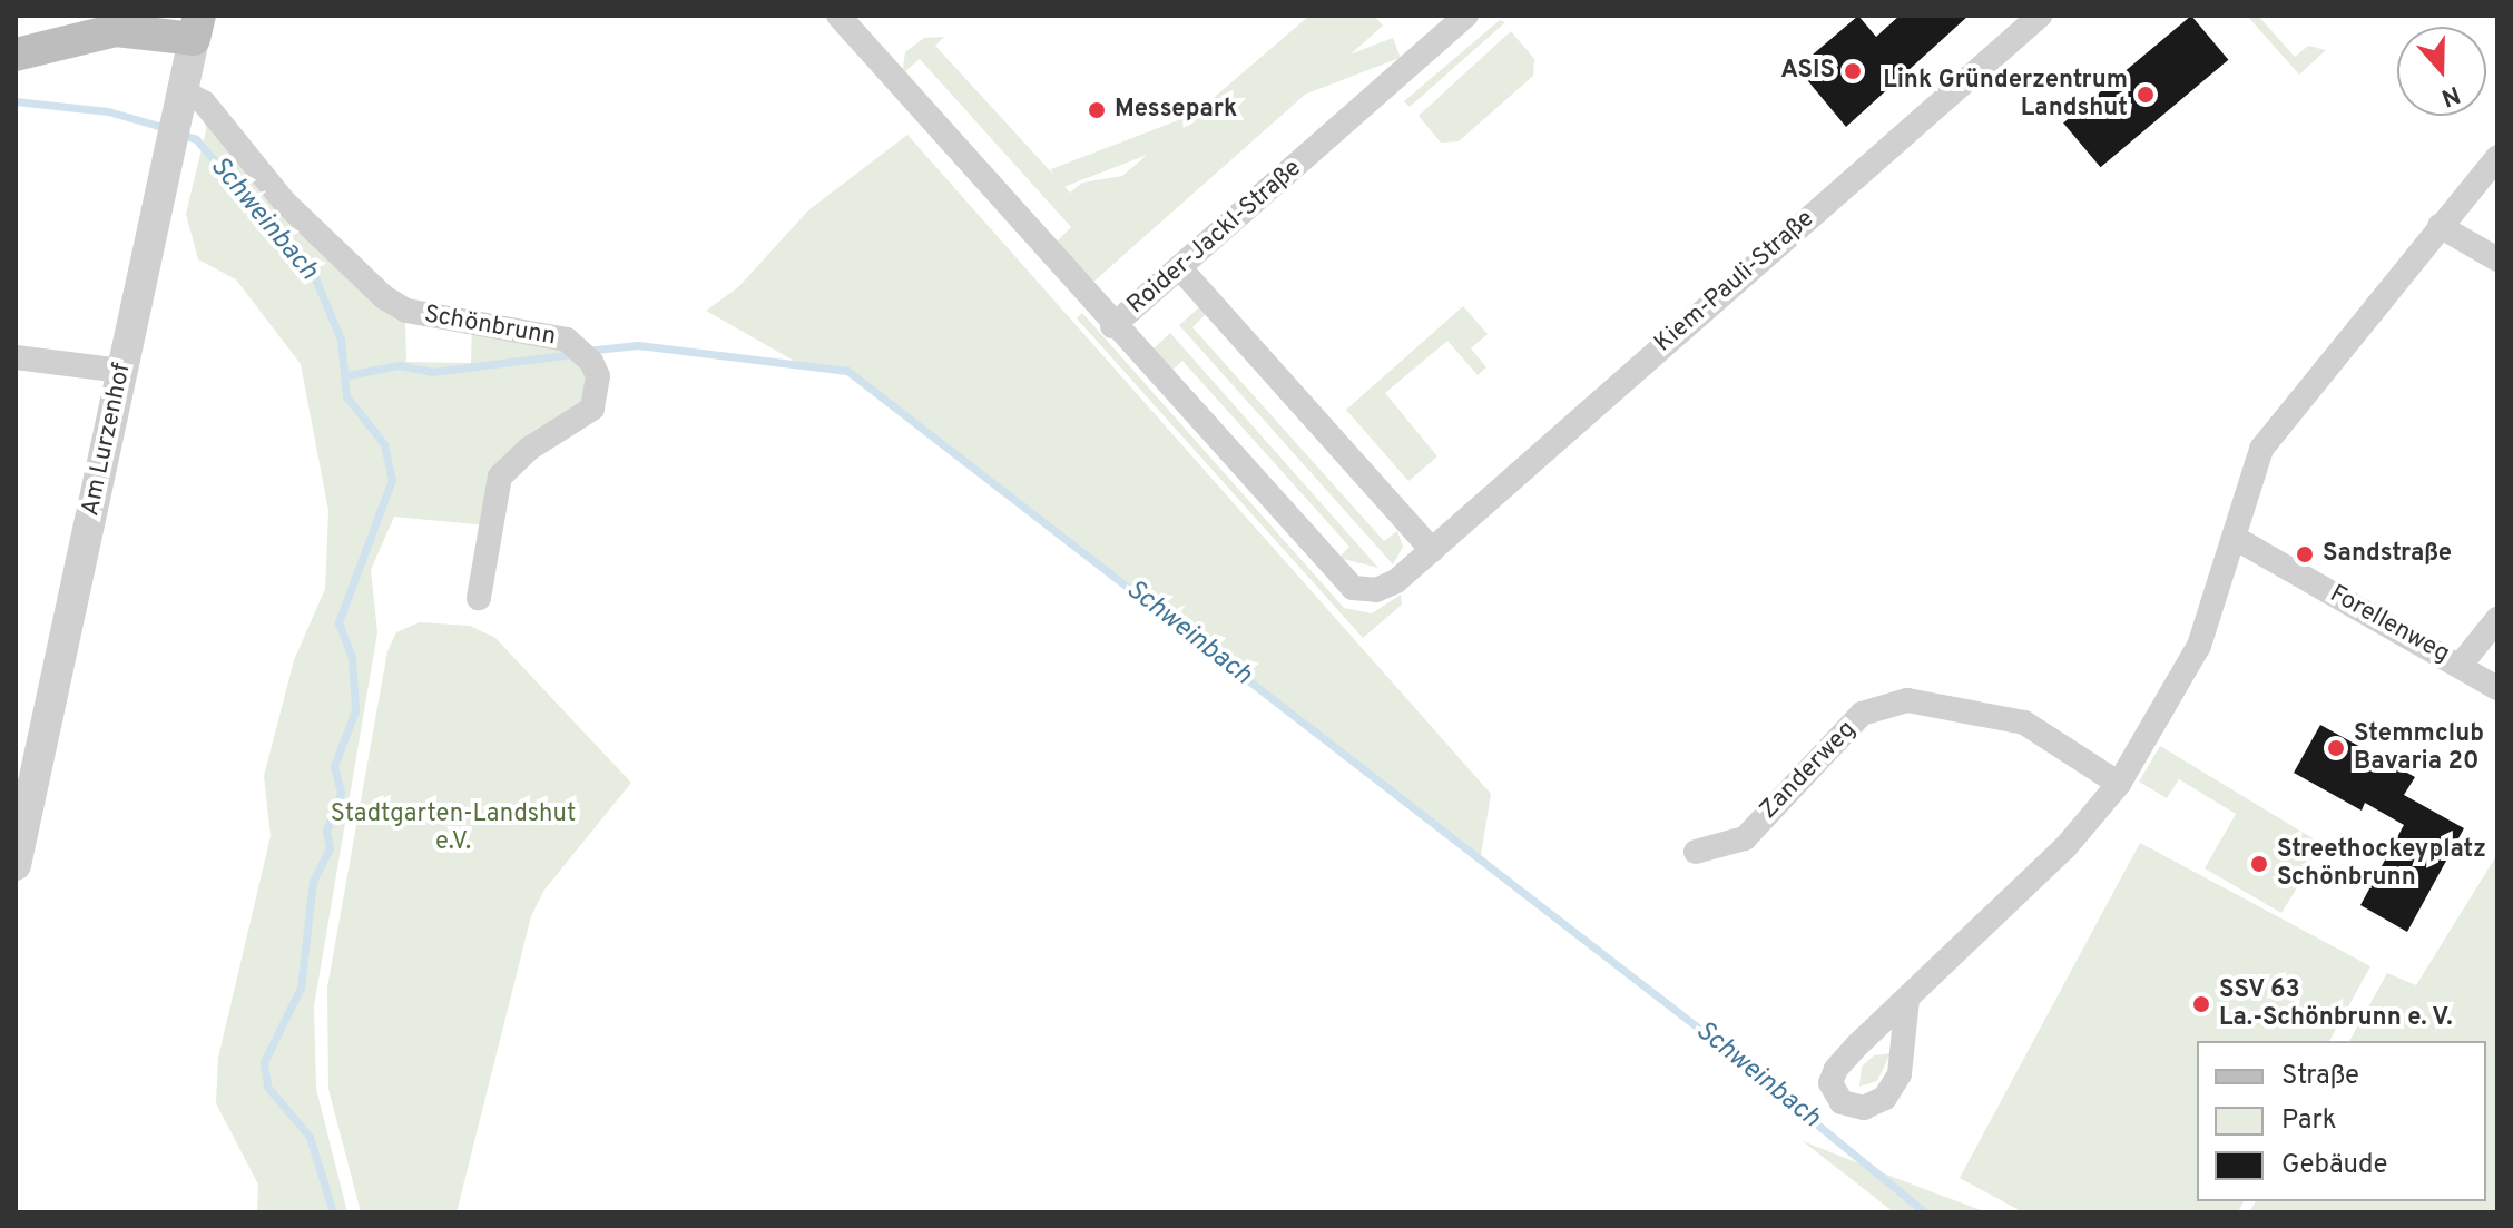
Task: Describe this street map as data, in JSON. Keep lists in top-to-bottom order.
{
  "streets": {
    "street": [
      "Roider-Jackl-Straße",
      "Kiem-Pauli-Straße",
      "Schönbrunn",
      "Am Lurzenhof",
      "Forellenweg",
      "Zanderweg"
    ]
  },
  "crossings": [
    ["Roider-Jackl-Straße", "Kiem-Pauli-Straße"],
    ["Schönbrunn", "Am Lurzenhof"]
  ],
  "water": ["Schweinbach"],
  "parks": ["Stadtgarten-Landshut e.V."],
  "places": [
    "ASIS",
    "Link Gründerzentrum Landshut",
    "Messepark",
    "Sandstraße",
    "Stemmclub Bavaria 20",
    "Streethockeyplatz Schönbrunn",
    "SSV 63 La.-Schönbrunn e. V."
  ],
  "legend": ["Straße", "Park", "Gebäude"],
  "north": "bottom"
}
